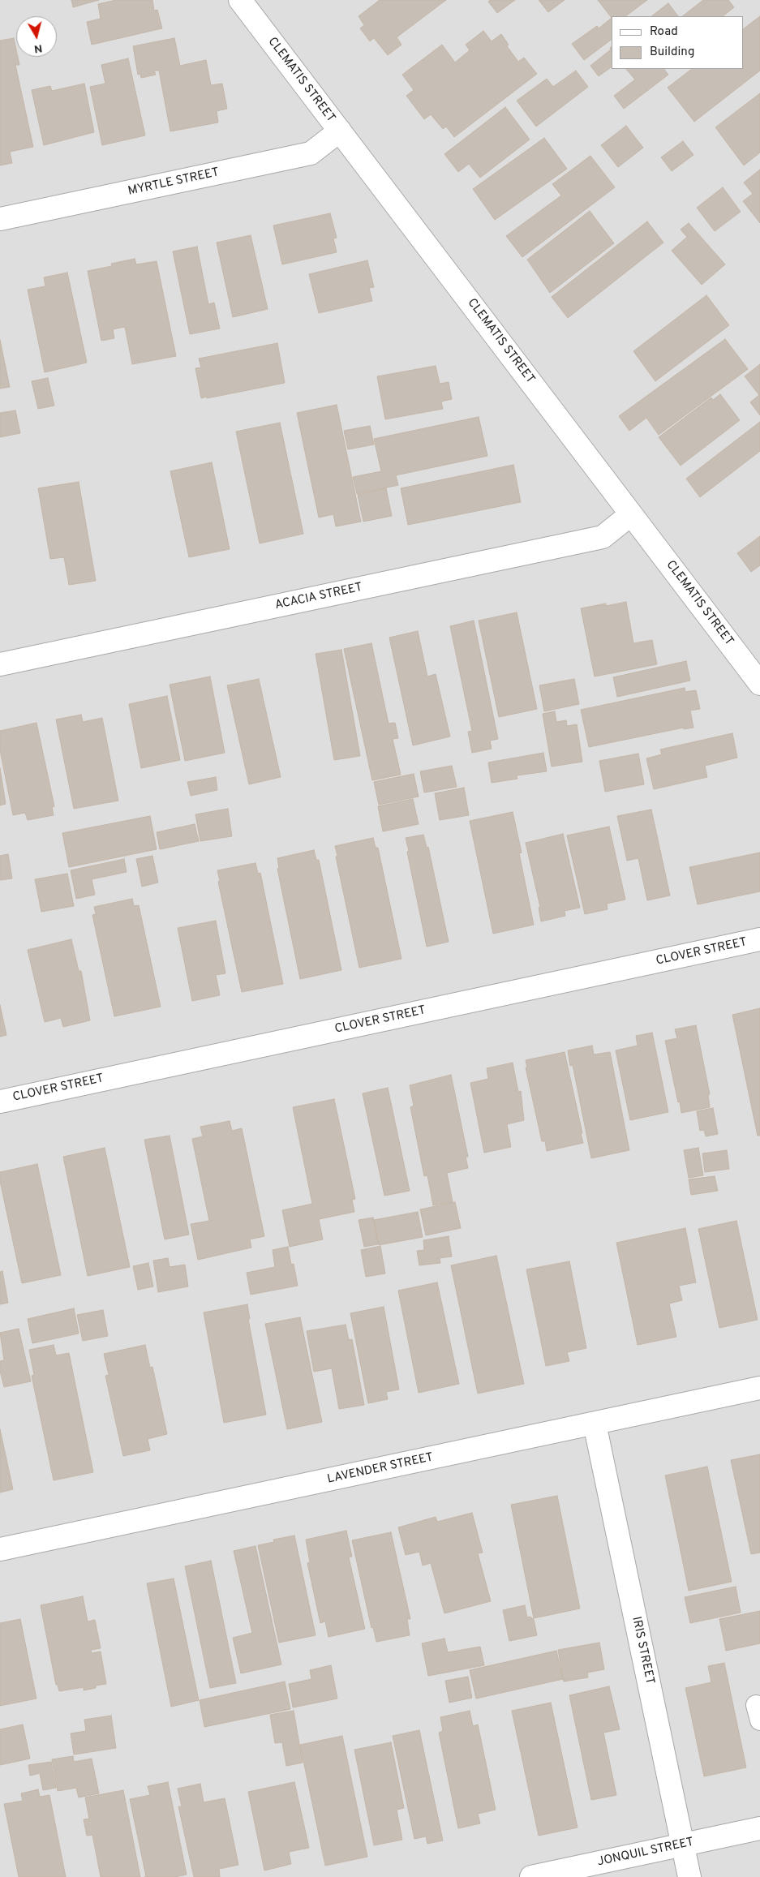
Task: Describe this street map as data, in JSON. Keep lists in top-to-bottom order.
{
  "streets": {
    "street": [
      "CLEMATIS STREET",
      "MYRTLE STREET",
      "ACACIA STREET",
      "CLOVER STREET",
      "LAVENDER STREET",
      "IRIS STREET",
      "JONQUIL STREET"
    ]
  },
  "crossings": [
    ["CLEMATIS STREET", "MYRTLE STREET"],
    ["CLEMATIS STREET", "ACACIA STREET"],
    ["LAVENDER STREET", "IRIS STREET"],
    ["IRIS STREET", "JONQUIL STREET"]
  ],
  "legend": ["Road", "Building"],
  "north": "bottom"
}
